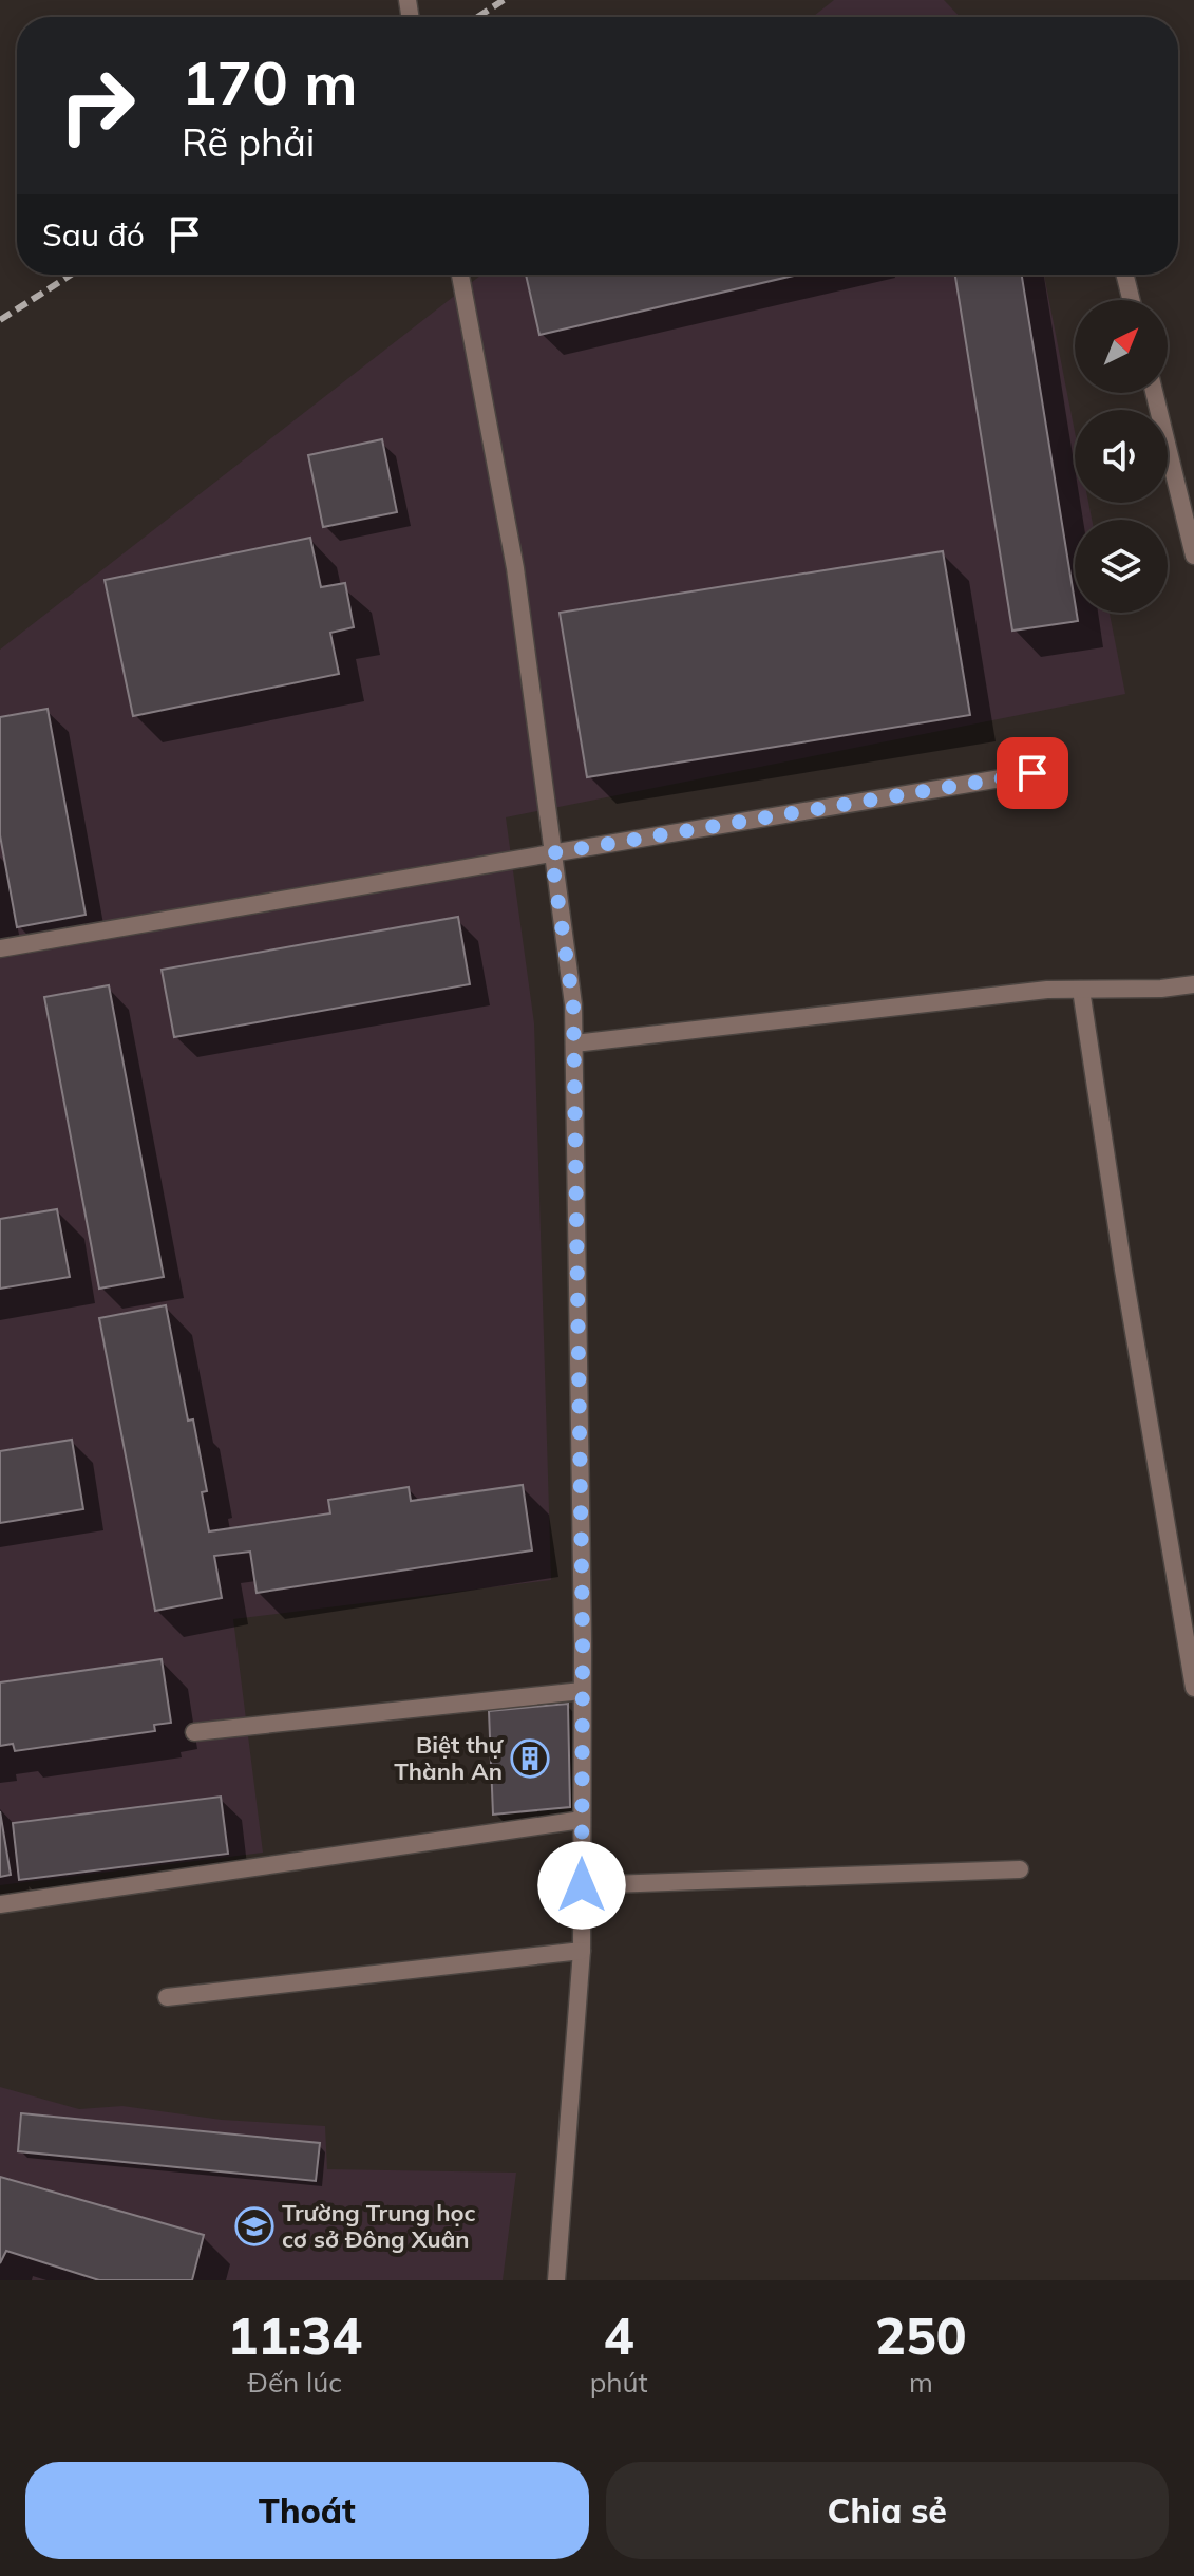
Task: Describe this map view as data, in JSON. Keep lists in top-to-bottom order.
{
  "places": {
    "building": ["Biệt thự Thành An"],
    "school or university": ["Trường Trung học cơ sở Đông Xuân"]
  },
  "north": "top right",
  "page": {
    "turn": ["170 m", "Rẽ phải"],
    "then": "Sau đó",
    "eta": [
      "11:34",
      "Đến lúc",
      "4",
      "phút",
      "250",
      "m"
    ],
    "buttons": ["Thoát", "Chia sẻ"]
  }
}
